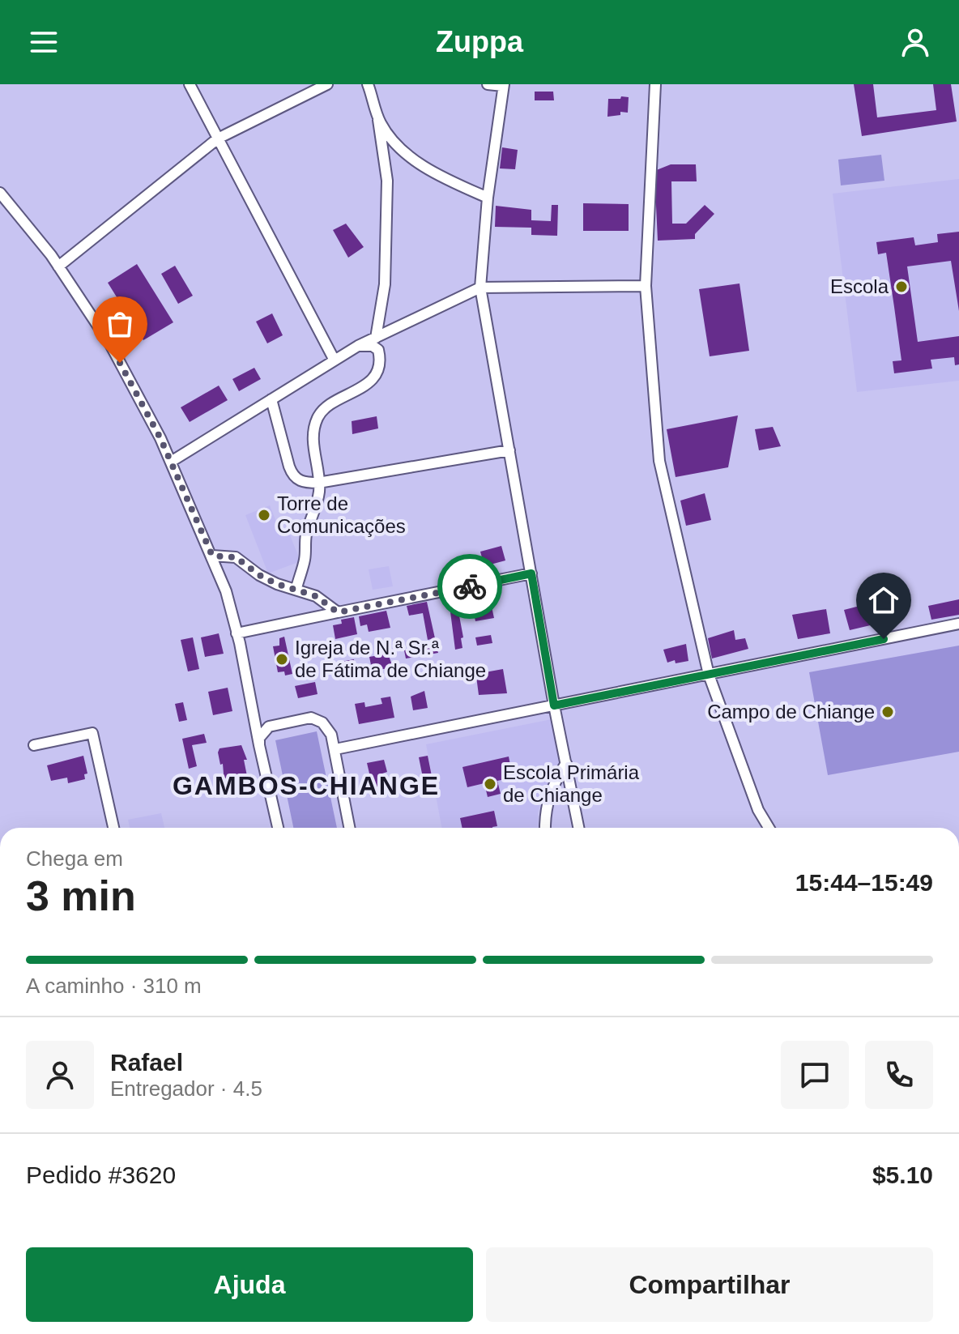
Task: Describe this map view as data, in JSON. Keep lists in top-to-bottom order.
{
  "districts": ["GAMBOS-CHIANGE"],
  "places": [
    "Escola",
    "Torre de Comunicações",
    "Igreja de N.ª Sr.ª de Fátima de Chiange",
    "Campo de Chiange",
    "Escola Primária de Chiange"
  ],
  "page": {
    "header": "Zuppa",
    "heading": ["3 min", "Chega em", "15:44–15:49"],
    "panel": [
      "Rafael",
      "Entregador · 4.5",
      "Pedido #3620",
      "$5.10"
    ],
    "bar": "A caminho · 310 m",
    "buttons": ["Ajuda", "Compartilhar"]
  }
}
